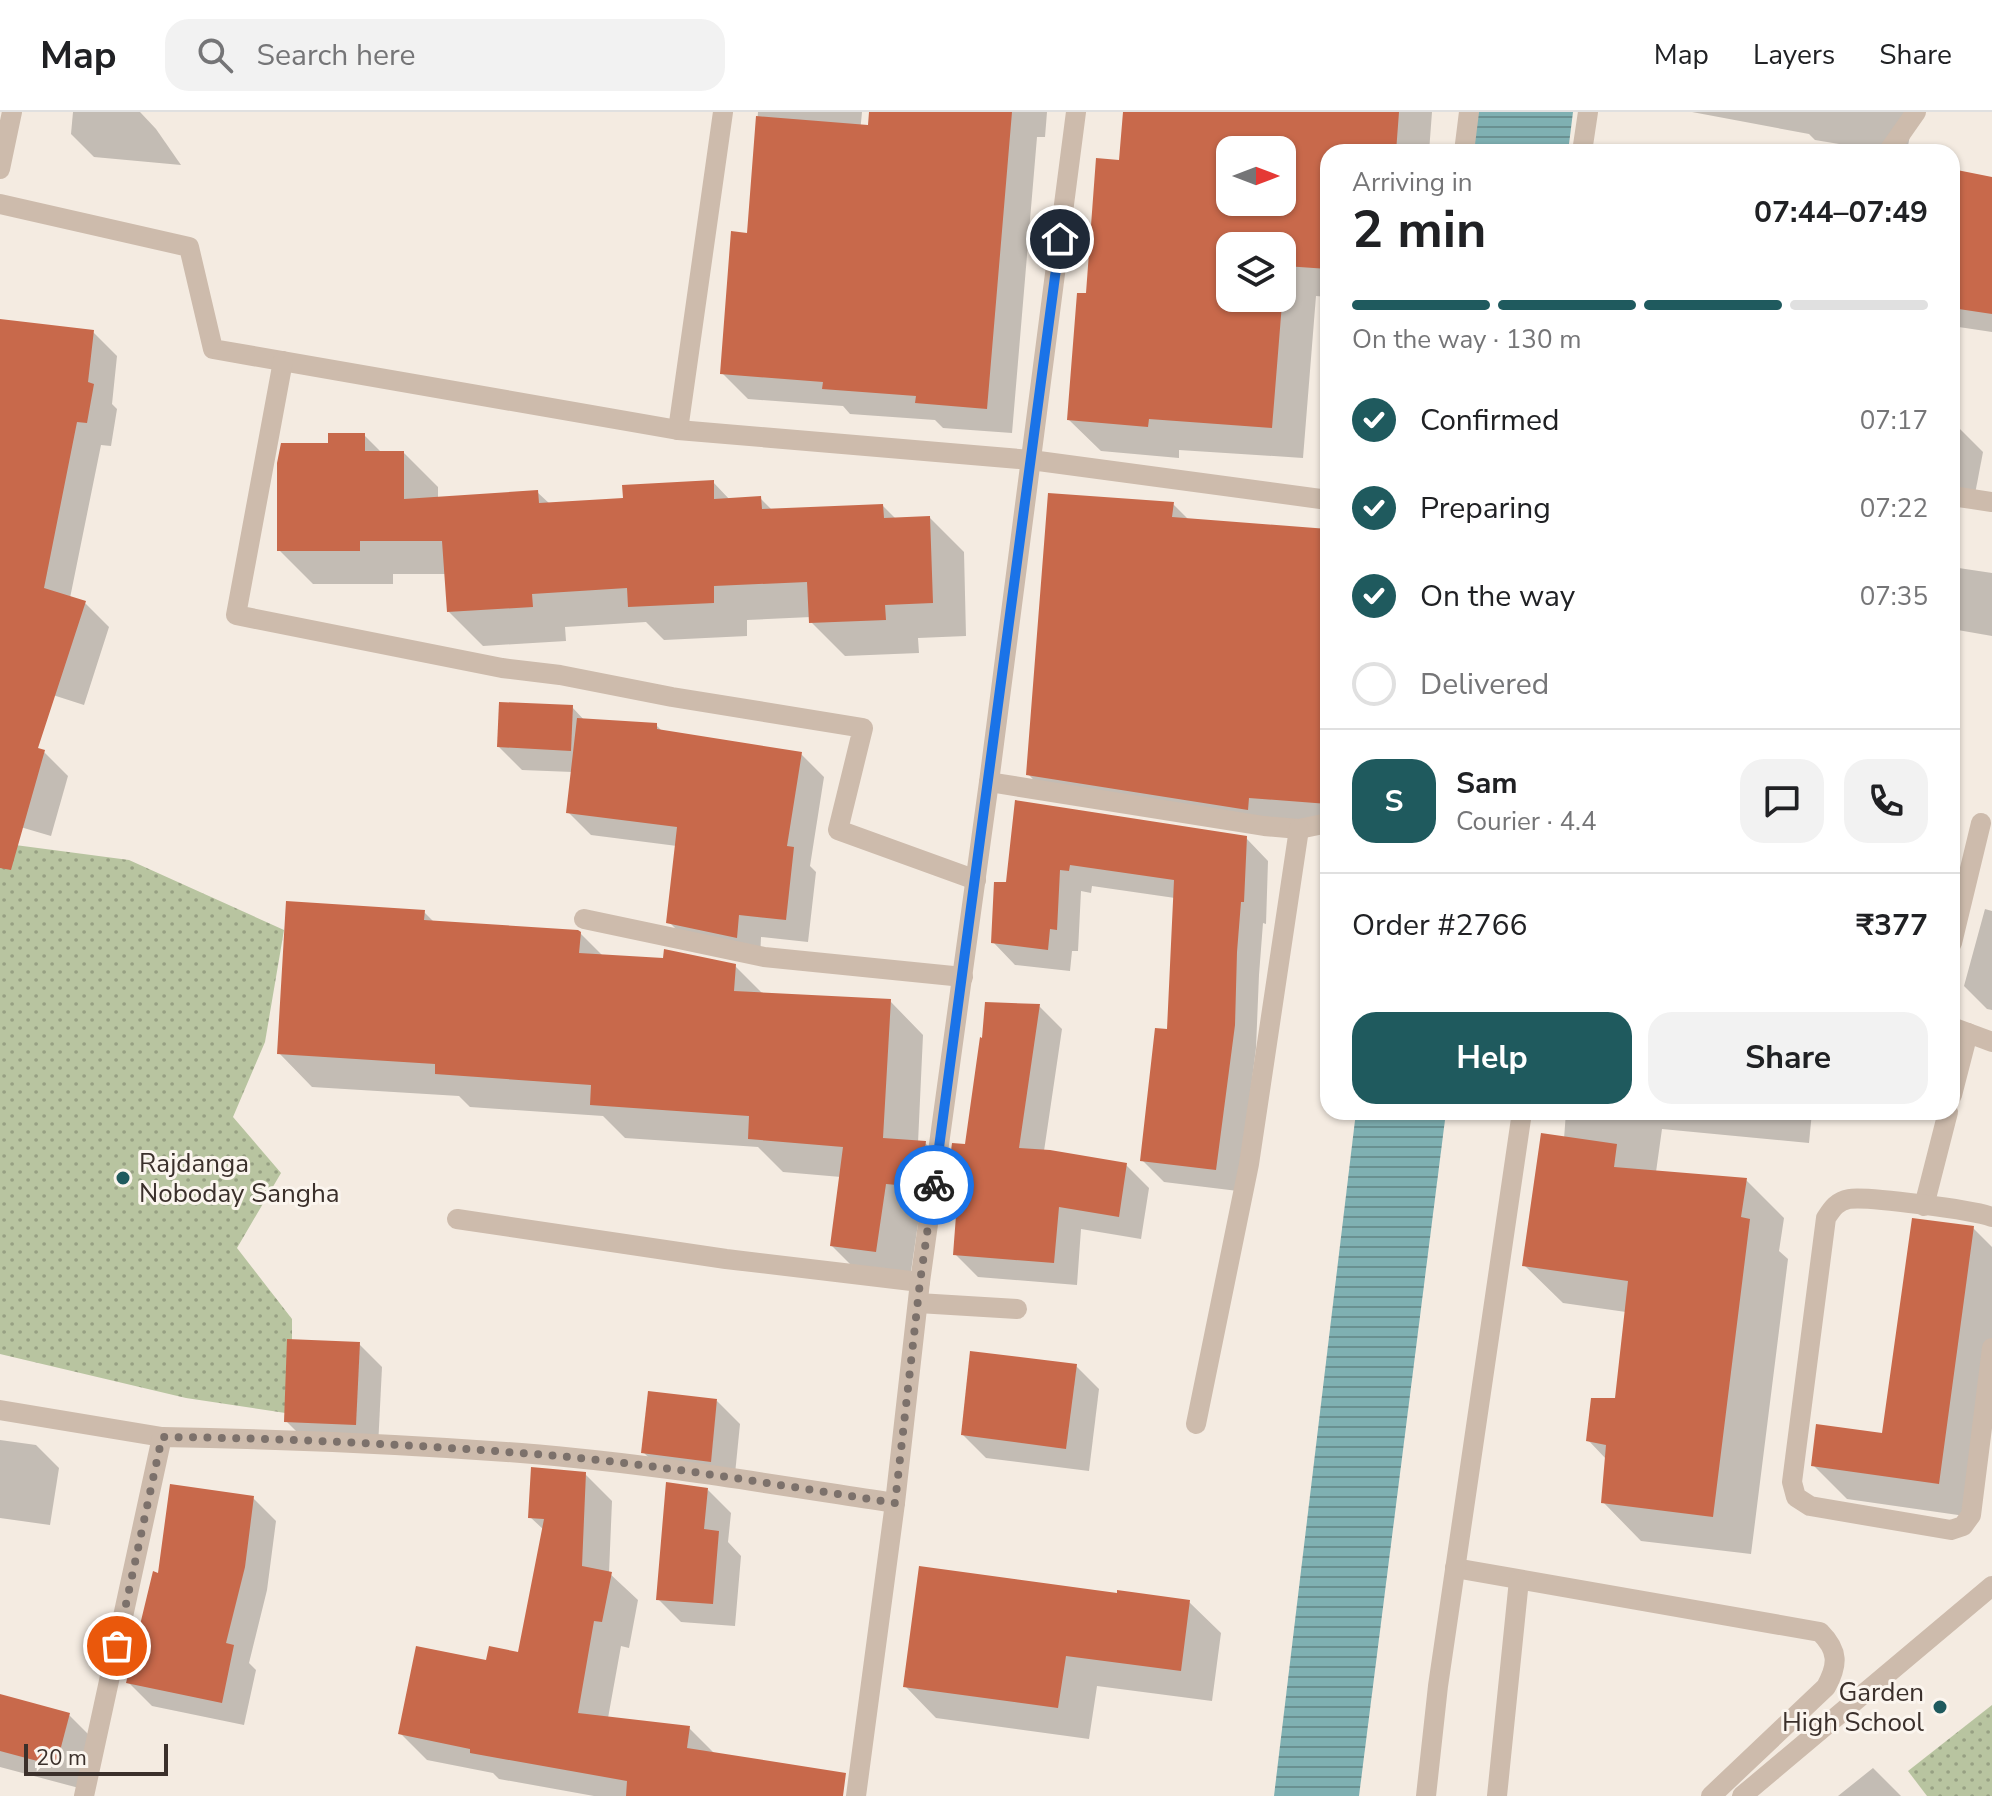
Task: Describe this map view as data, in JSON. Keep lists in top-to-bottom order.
{
  "places": ["Rajdanga Noboday Sangha", "Garden High School"],
  "scale_bar": "20 m",
  "north": "right",
  "page": {
    "header": "Map",
    "search": "Search here",
    "nav": ["Map", "Layers", "Share"],
    "heading": ["2 min", "Arriving in", "07:44–07:49"],
    "panel": [
      "Sam",
      "Courier · 4.4",
      "Order #2766",
      "₹377"
    ],
    "bar": "On the way · 130 m",
    "list": [
      ["Confirmed", "07:17"],
      ["Preparing", "07:22"],
      ["On the way", "07:35"],
      "Delivered"
    ],
    "round": "S",
    "buttons": ["Help", "Share"],
    "scale": "20 m"
  }
}
